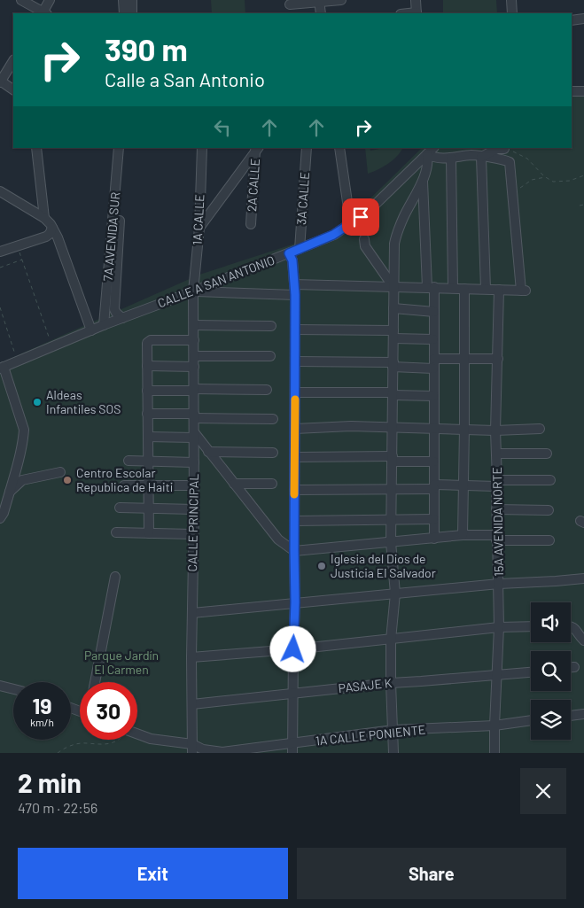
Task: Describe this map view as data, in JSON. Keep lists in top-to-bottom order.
{
  "streets": {
    "street": [
      "2A CALLE",
      "3A CALLE",
      "1A CALLE",
      "7A AVENIDA SUR",
      "CALLE A SAN ANTONIO",
      "15A AVENIDA NORTE",
      "CALLE PRINCIPAL",
      "PASAJE K",
      "1A CALLE PONIENTE"
    ]
  },
  "crossings": [
    ["3A CALLE", "CALLE A SAN ANTONIO"],
    ["1A CALLE", "CALLE A SAN ANTONIO"],
    ["1A CALLE", "CALLE PRINCIPAL"],
    ["7A AVENIDA SUR", "CALLE A SAN ANTONIO"],
    ["CALLE A SAN ANTONIO", "CALLE PRINCIPAL"],
    ["15A AVENIDA NORTE", "PASAJE K"],
    ["15A AVENIDA NORTE", "1A CALLE PONIENTE"],
    ["CALLE PRINCIPAL", "PASAJE K"],
    ["CALLE PRINCIPAL", "1A CALLE PONIENTE"]
  ],
  "parks": ["Parque Jardín El Carmen"],
  "places": ["Aldeas Infantiles SOS", "Centro Escolar Republica de Haiti", "Iglesia del Dios de Justicia El Salvador"],
  "page": {
    "turn": ["390 m", "Calle a San Antonio"],
    "speed": "19 km/h",
    "limit": "30",
    "heading": ["2 min", "470 m · 22:56"],
    "buttons": ["Exit", "Share"]
  }
}
